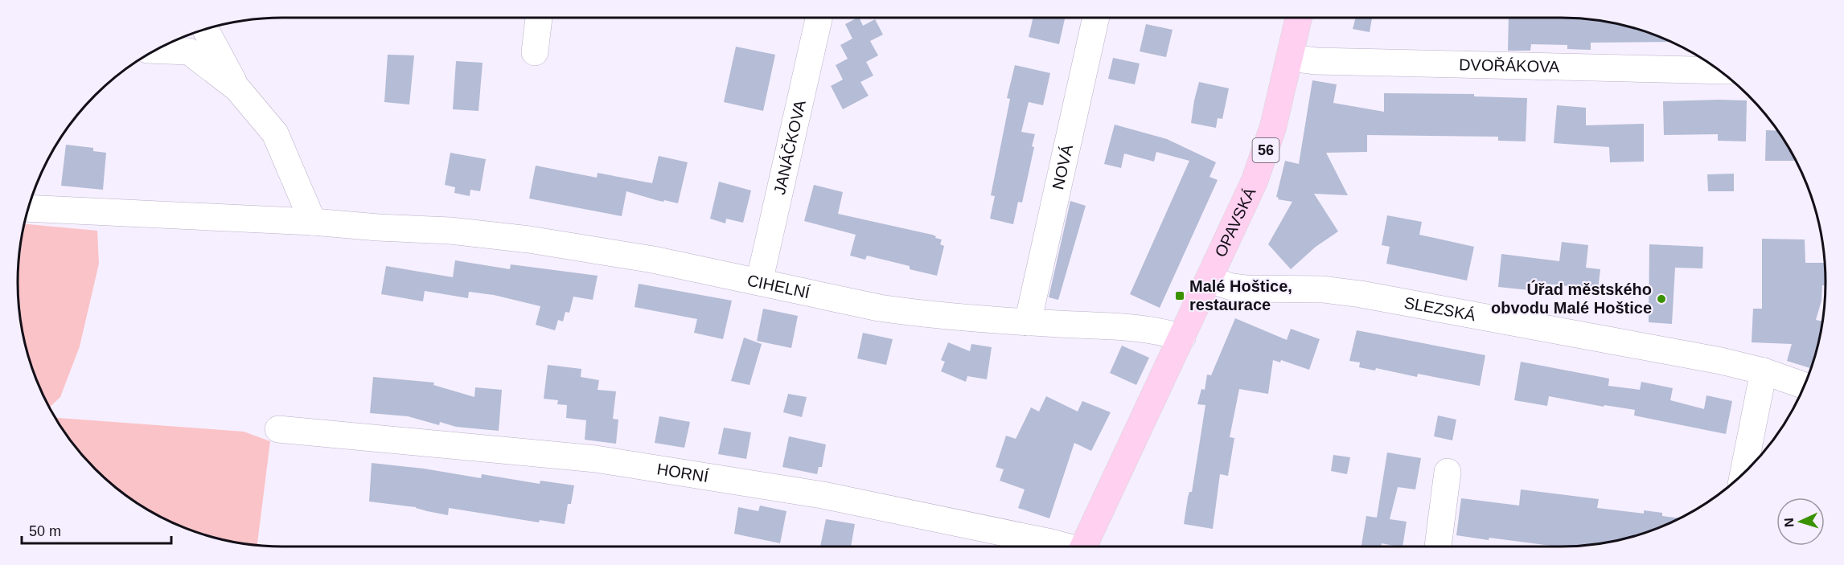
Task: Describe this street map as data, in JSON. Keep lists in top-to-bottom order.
{
  "streets": {
    "main road": ["56", "OPAVSKÁ"],
    "street": [
      "DVOŘÁKOVA",
      "JANÁČKOVA",
      "NOVÁ",
      "CIHELNÍ",
      "SLEZSKÁ",
      "HORNÍ"
    ]
  },
  "crossings": [
    ["DVOŘÁKOVA", "OPAVSKÁ"],
    ["JANÁČKOVA", "CIHELNÍ"],
    ["NOVÁ", "CIHELNÍ"],
    ["OPAVSKÁ", "CIHELNÍ"],
    ["OPAVSKÁ", "SLEZSKÁ"]
  ],
  "places": {
    "transit": ["Malé Hoštice, restaurace"],
    "other": ["Úřad městského obvodu Malé Hoštice"]
  },
  "scale_bar": "50 m",
  "north": "left"
}
